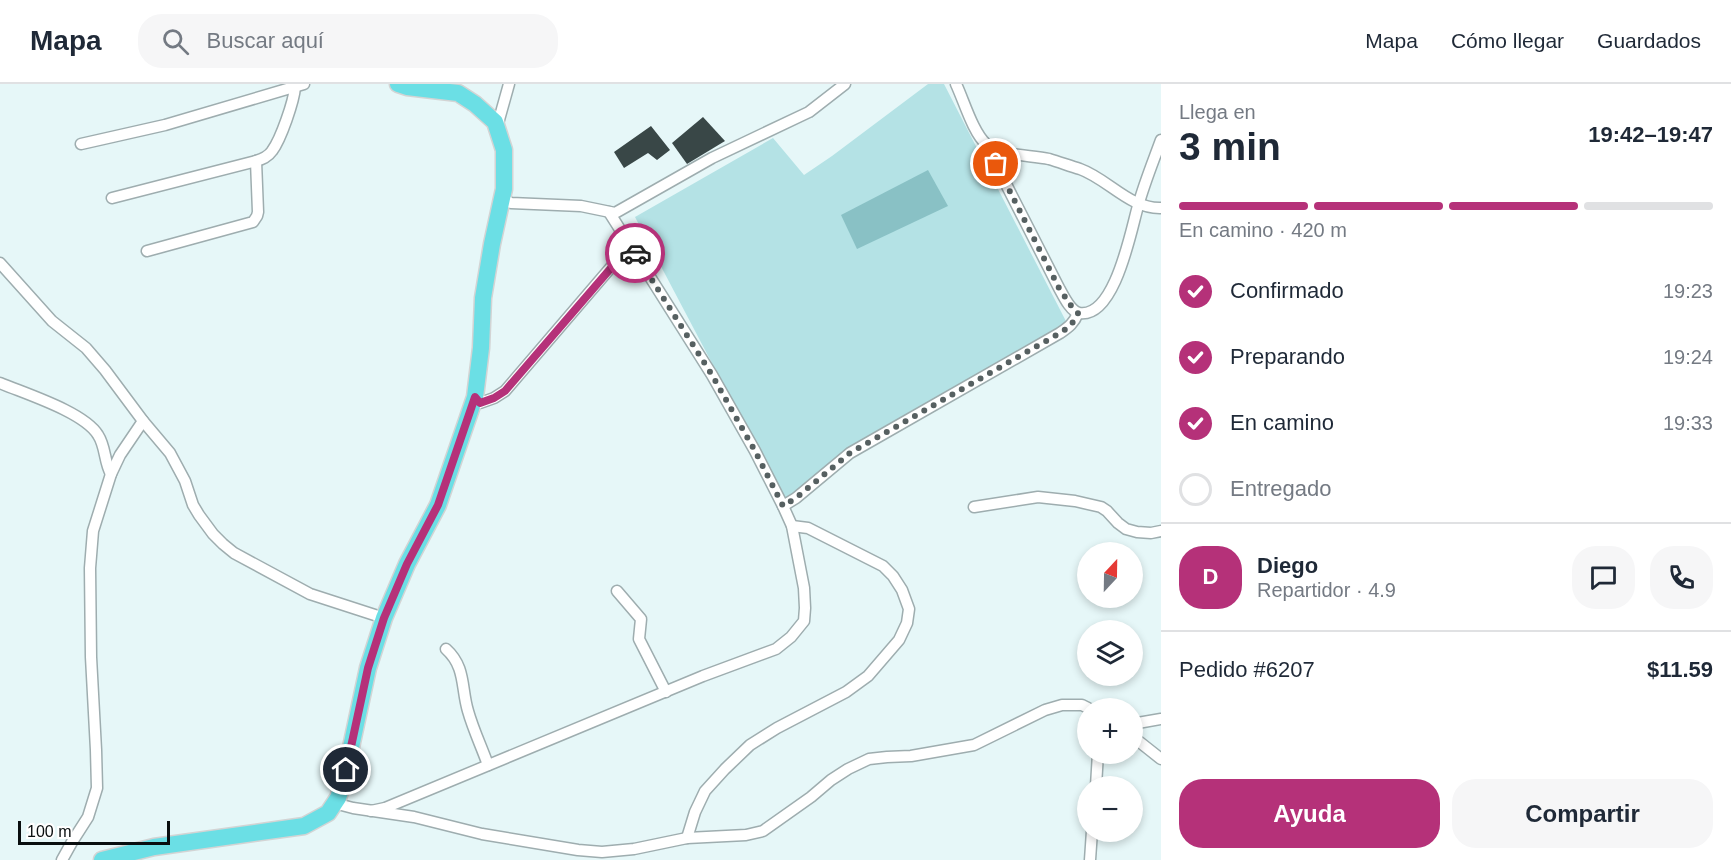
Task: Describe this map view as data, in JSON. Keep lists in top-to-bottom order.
{
  "scale_bar": "100 m",
  "north": "top",
  "page": {
    "header": "Mapa",
    "search": "Buscar aquí",
    "nav": ["Mapa", "Cómo llegar", "Guardados"],
    "heading": ["3 min", "Llega en", "19:42–19:47"],
    "panel": [
      "Diego",
      "Repartidor · 4.9",
      "Pedido #6207",
      "$11.59"
    ],
    "bar": "En camino · 420 m",
    "list": [
      ["Confirmado", "19:23"],
      ["Preparando", "19:24"],
      ["En camino", "19:33"],
      "Entregado"
    ],
    "map_buttons": ["+", "−"],
    "round": "D",
    "buttons": ["Ayuda", "Compartir"],
    "scale": "100 m"
  }
}
